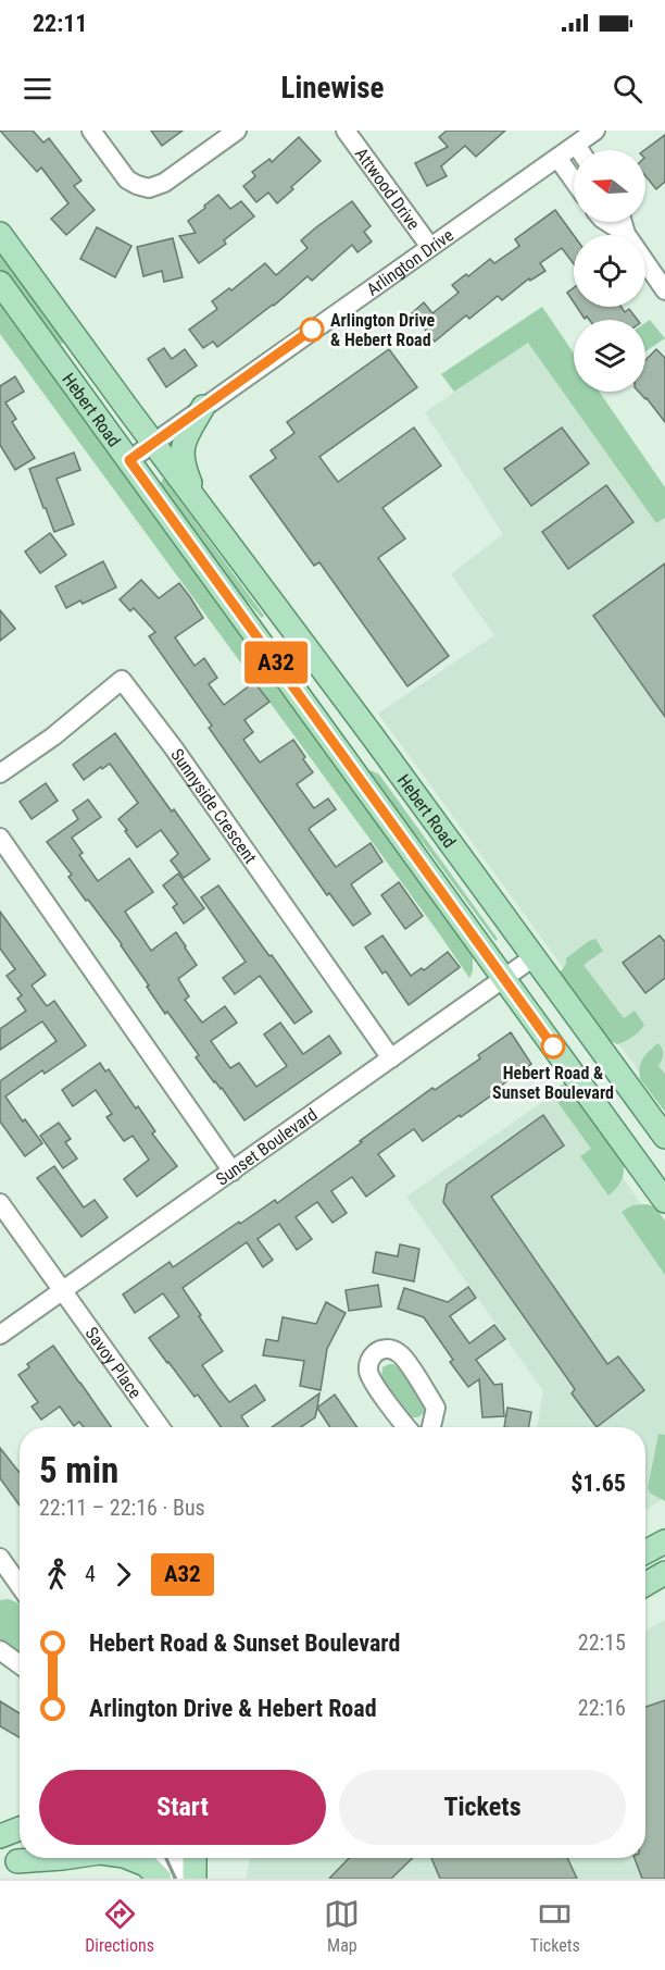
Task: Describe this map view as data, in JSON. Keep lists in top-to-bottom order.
{
  "streets": {
    "main road": ["Hebert Road"],
    "street": [
      "Attwood Drive",
      "Arlington Drive",
      "Sunnyside Crescent",
      "Sunset Boulevard",
      "Savoy Place"
    ]
  },
  "crossings": [
    ["Attwood Drive", "Arlington Drive"],
    ["Arlington Drive", "Hebert Road"],
    ["Hebert Road", "Sunset Boulevard"],
    ["Sunnyside Crescent", "Sunset Boulevard"],
    ["Sunset Boulevard", "Savoy Place"]
  ],
  "places": ["Arlington Drive & Hebert Road", "Hebert Road & Sunset Boulevard"],
  "lines": ["bus line A32"],
  "north": "left",
  "page": {
    "status": "22:11",
    "header": "Linewise",
    "on_map": "A32",
    "heading": ["5 min", "22:11 – 22:16 · Bus", "$1.65"],
    "legs": ["4", "A32"],
    "list": [
      {
        "name": "Hebert Road & Sunset Boulevard",
        "value": "22:15"
      },
      {
        "name": "Arlington Drive & Hebert Road",
        "value": "22:16"
      }
    ],
    "buttons": ["Start", "Tickets"],
    "tabs": ["Directions", "Map", "Tickets"]
  }
}
